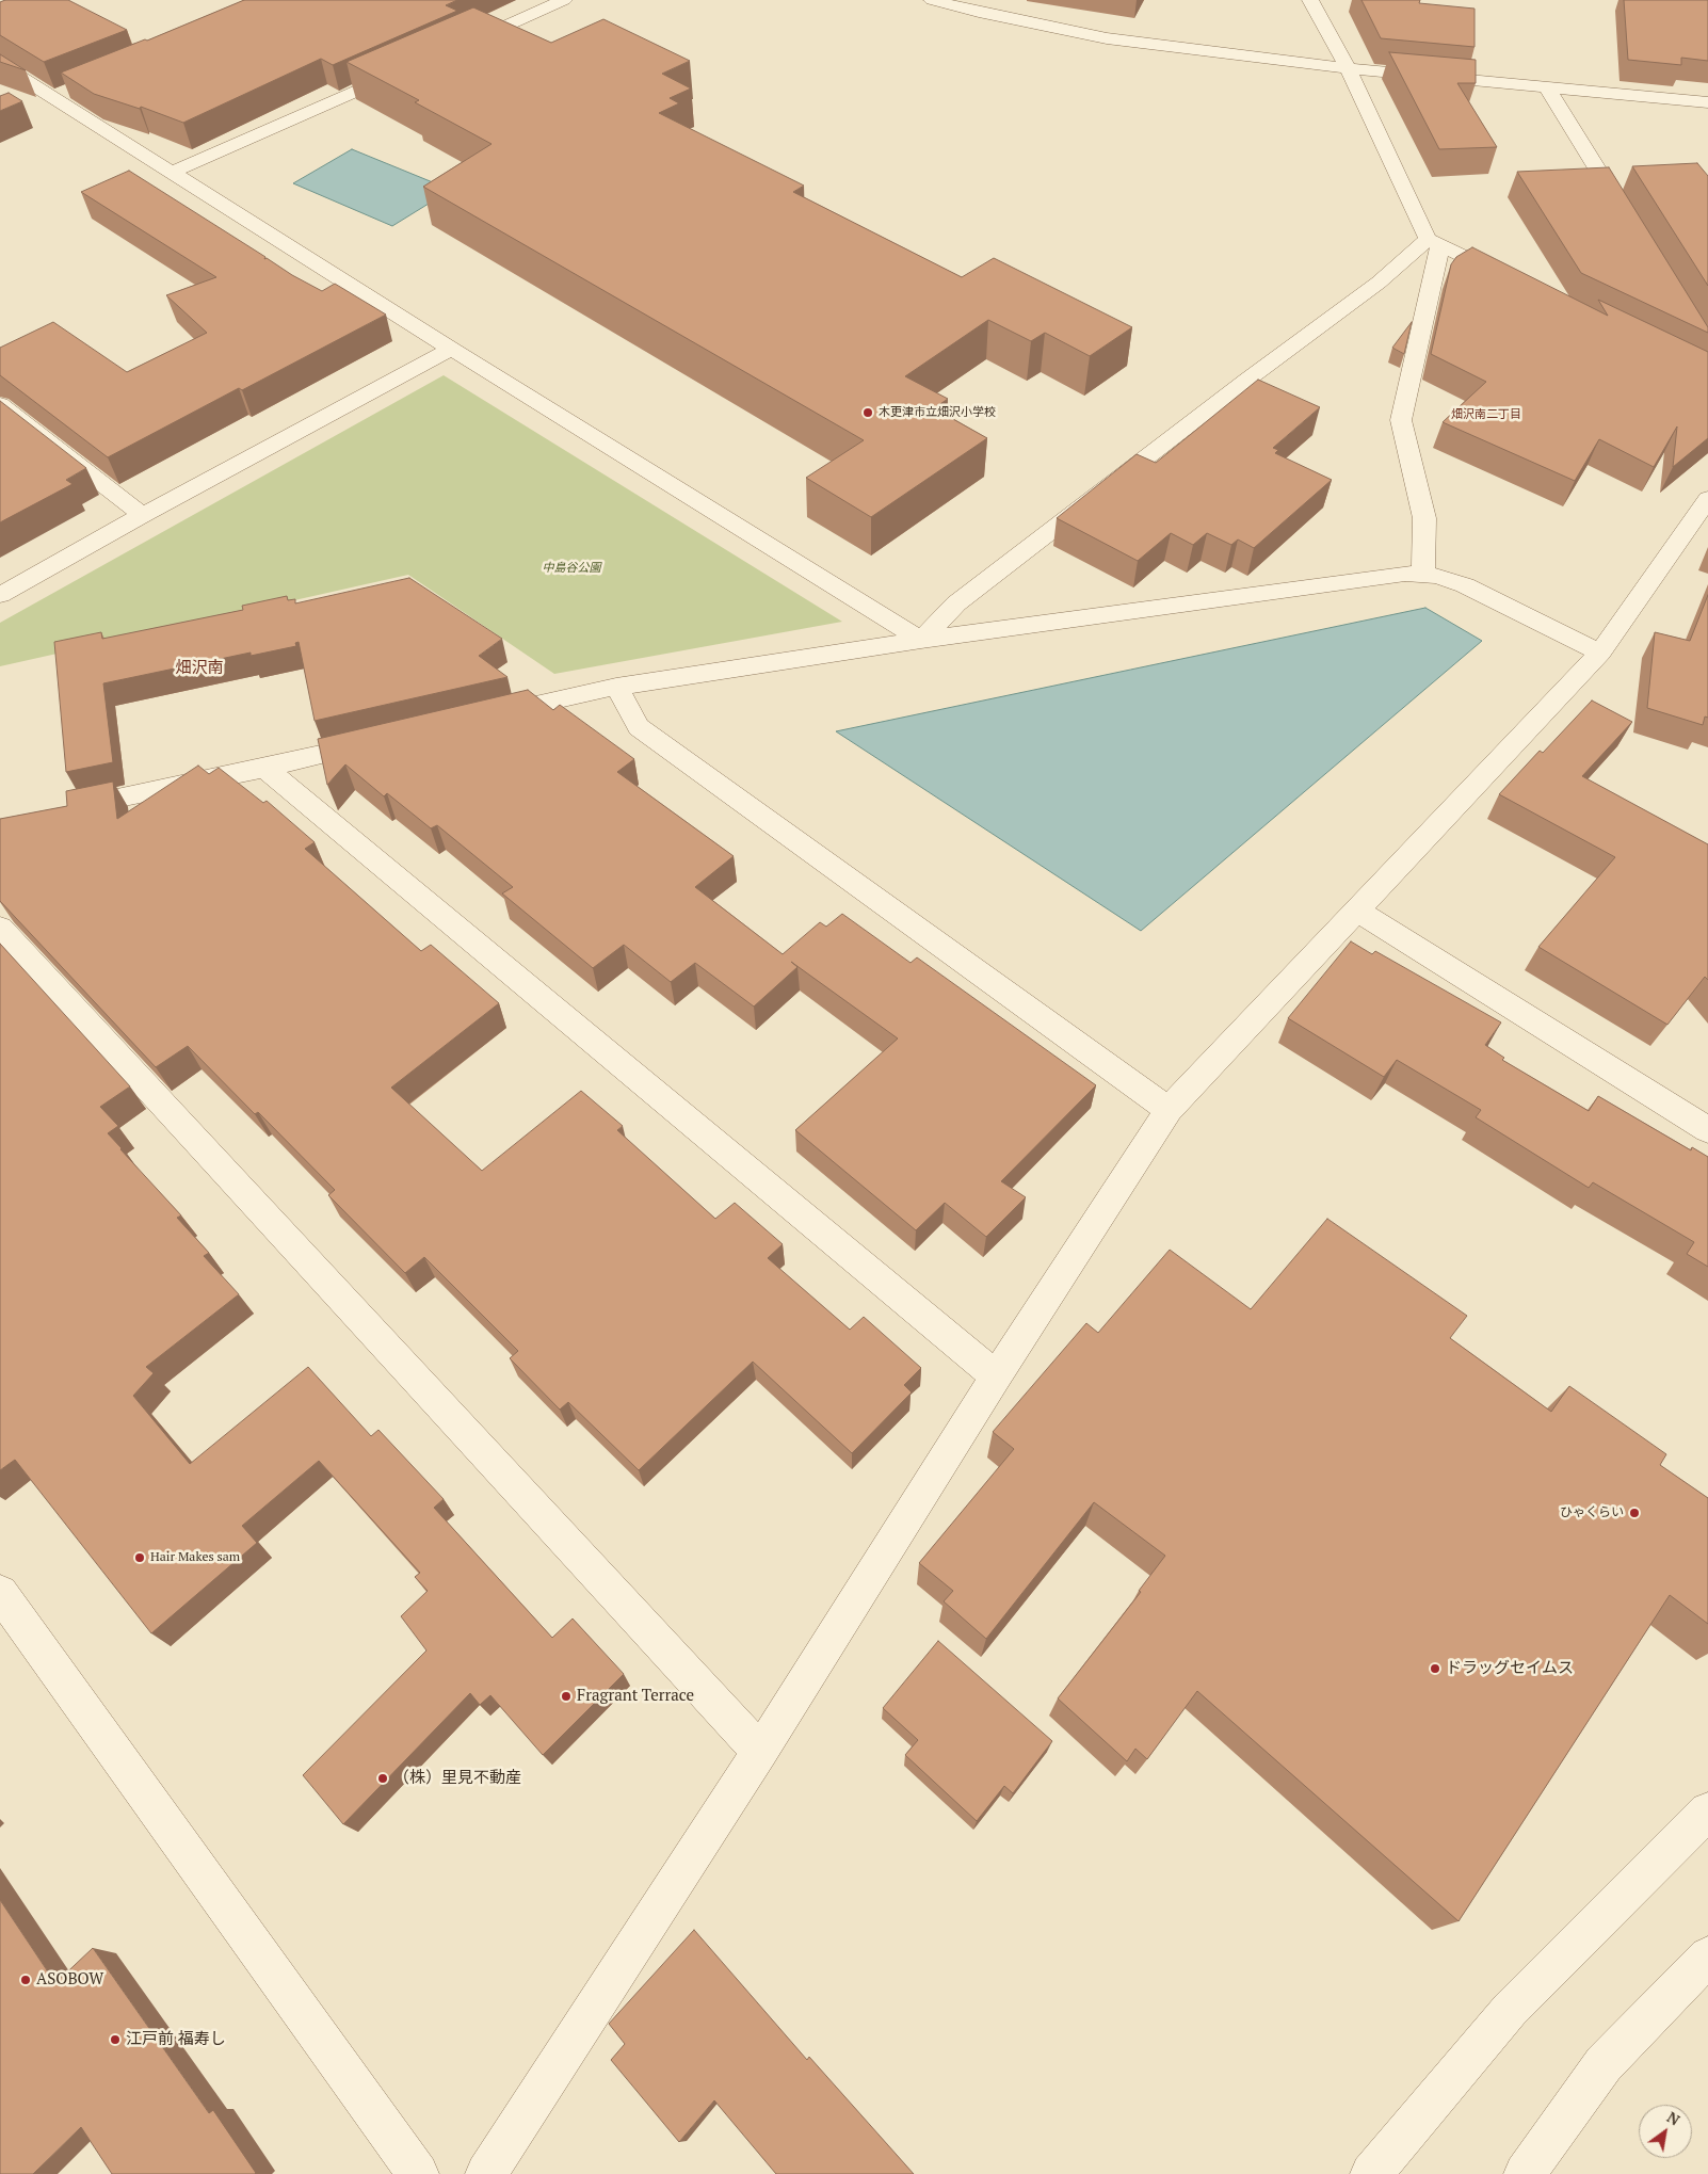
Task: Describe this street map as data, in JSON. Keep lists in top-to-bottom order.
{
  "districts": ["畑沢南二丁目", "畑沢南"],
  "parks": ["中島谷公園"],
  "places": [
    "木更津市立畑沢小学校",
    "ひゃくらい",
    "Hair Makes sam",
    "ドラッグセイムス",
    "Fragrant Terrace",
    "（株）里見不動産",
    "ASOBOW",
    "江戸前 福寿し"
  ],
  "north": "top right"
}
